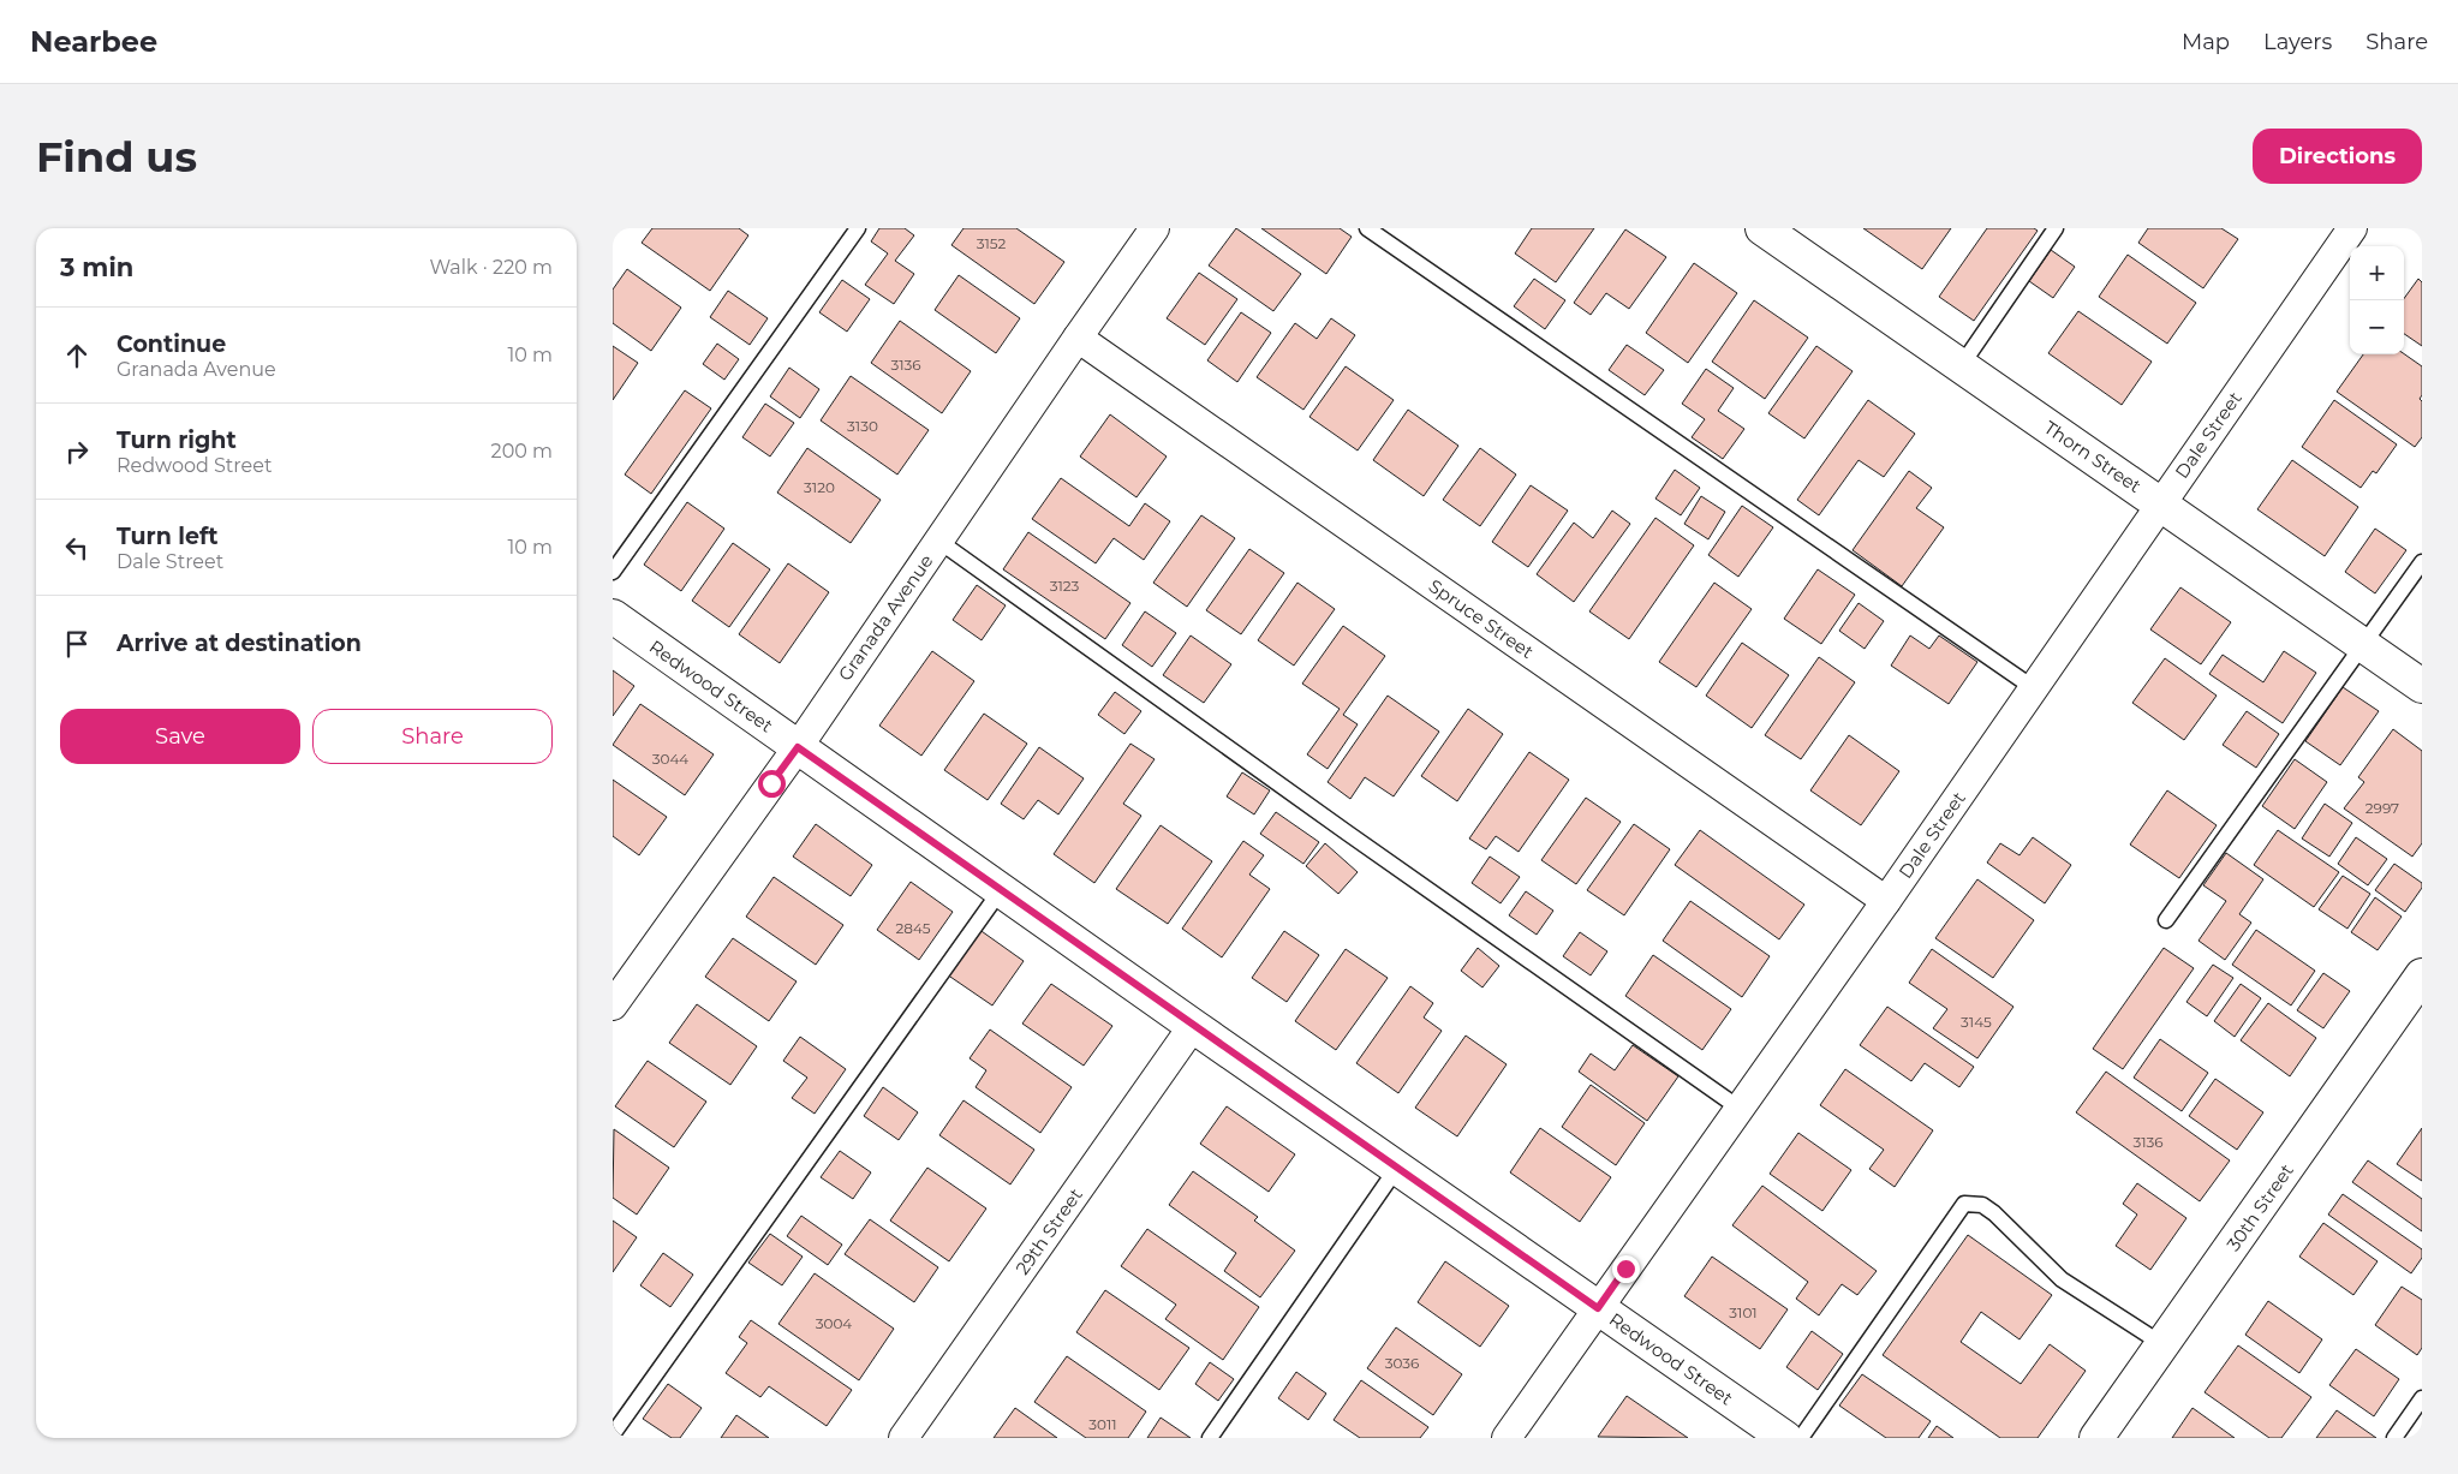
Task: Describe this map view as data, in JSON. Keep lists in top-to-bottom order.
{
  "streets": {
    "street": [
      "Dale Street",
      "Thorn Street",
      "Granada Avenue",
      "Spruce Street",
      "Redwood Street",
      "30th Street",
      "29th Street"
    ]
  },
  "crossings": [
    ["Dale Street", "Thorn Street"],
    ["Dale Street", "Spruce Street"],
    ["Dale Street", "Redwood Street"],
    ["Granada Avenue", "Spruce Street"],
    ["Granada Avenue", "Redwood Street"],
    ["Redwood Street", "29th Street"]
  ],
  "house_numbers": [
    "3152",
    "3136",
    "3130",
    "3120",
    "3123",
    "3044",
    "2997",
    "2845",
    "3145",
    "3136",
    "3101",
    "3004",
    "3036",
    "3011"
  ],
  "page": {
    "header": "Nearbee",
    "nav": ["Map", "Layers", "Share"],
    "buttons": [
      "Directions",
      ["Save", "Share"]
    ],
    "title": "Find us",
    "heading": ["3 min", "Walk · 220 m"],
    "map_buttons": ["+", "−"],
    "list": [
      ["Continue", "Granada Avenue", "10 m"],
      ["Turn right", "Redwood Street", "200 m"],
      ["Turn left", "Dale Street", "10 m"],
      "Arrive at destination"
    ]
  }
}
